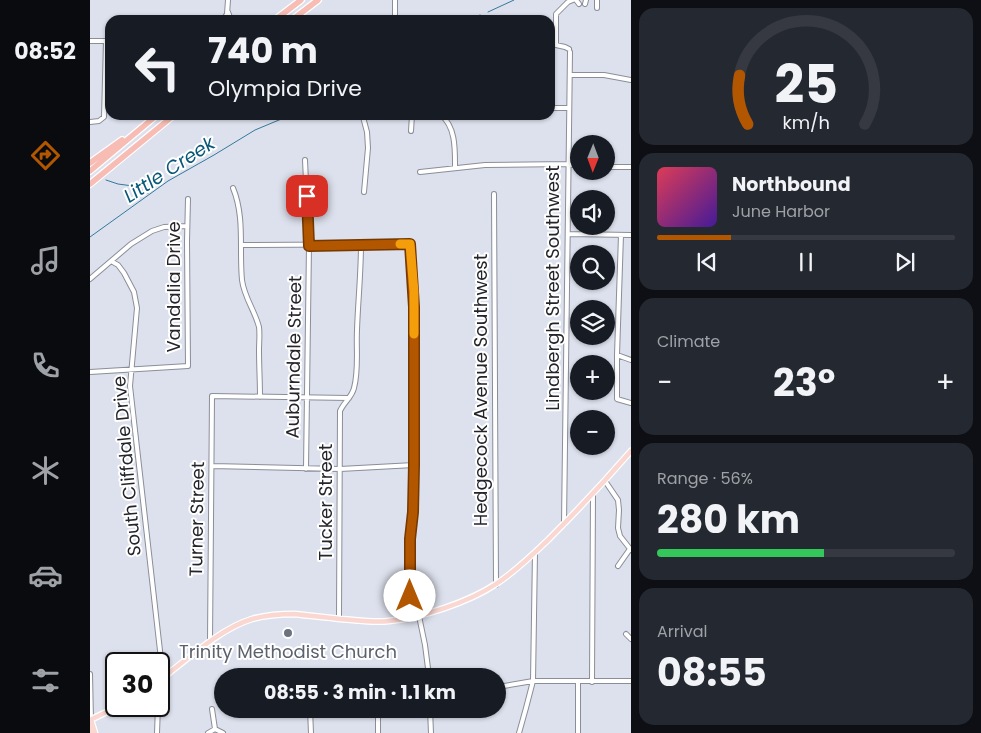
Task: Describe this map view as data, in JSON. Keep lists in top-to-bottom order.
{
  "streets": {
    "street": [
      "Vandalia Drive",
      "Lindbergh Street Southwest",
      "Auburndale Street",
      "Hedgecock Avenue Southwest",
      "South Cliffdale Drive",
      "Tucker Street",
      "Turner Street"
    ]
  },
  "crossings": [
    ["Vandalia Drive", "South Cliffdale Drive"]
  ],
  "water": ["Little Creek"],
  "places": ["Trinity Methodist Church"],
  "north": "bottom",
  "page": {
    "tabs": "08:52",
    "turn": ["740 m", "Olympia Drive"],
    "map_buttons": ["+", "−"],
    "song": ["Northbound", "June Harbor"],
    "tile": [
      "Climate",
      ["Range · 56%", "280 km"],
      ["Arrival", "08:55"]
    ],
    "heat": ["−", "23°", "+"],
    "limit": "30",
    "trip": "08:55 · 3 min · 1.1 km",
    "gauge": ["25", "km/h"]
  }
}
